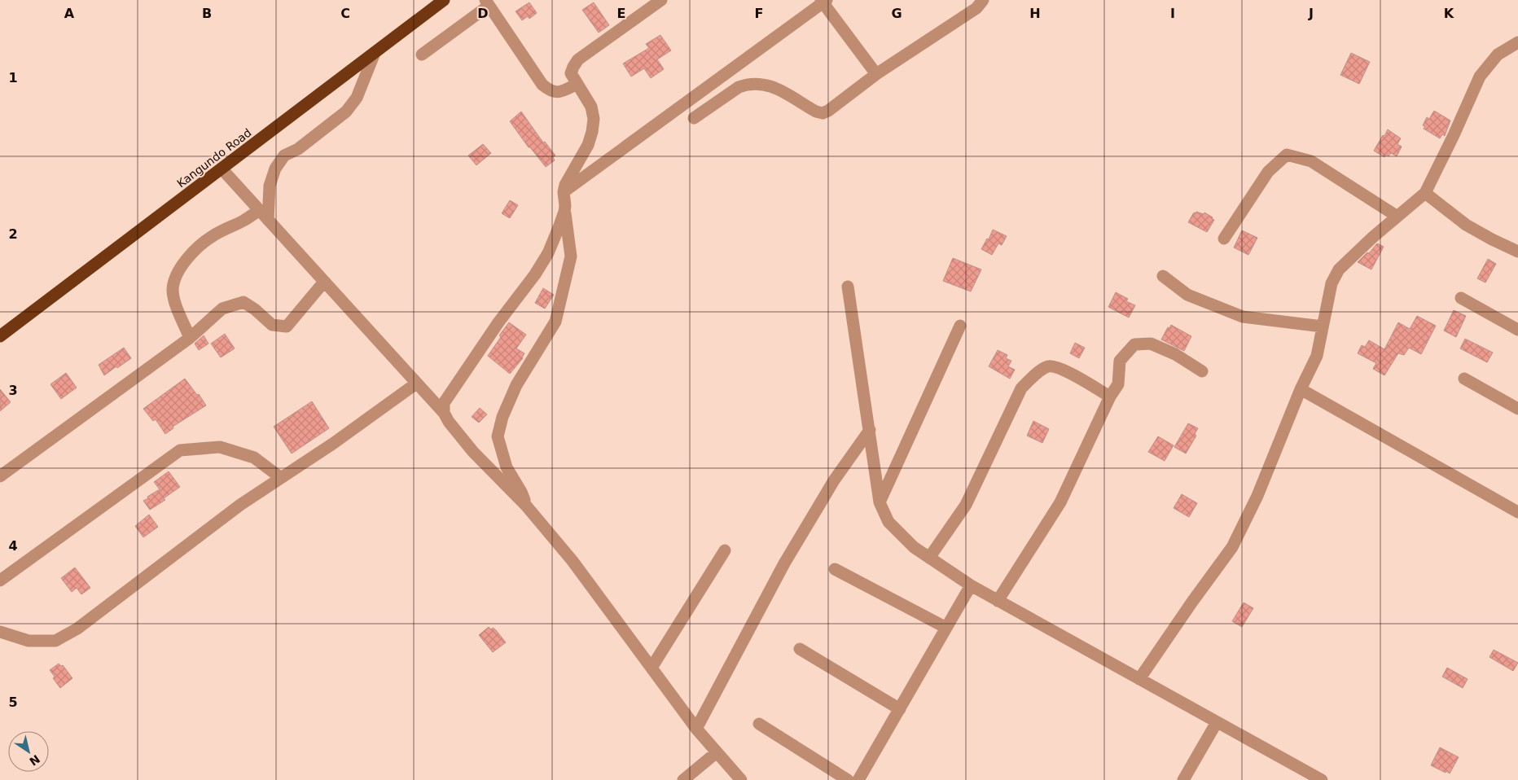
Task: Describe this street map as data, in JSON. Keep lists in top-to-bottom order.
{
  "streets": {
    "highway": ["Kangundo Road"]
  },
  "north": "bottom right",
  "grid": {
    "columns": [
      "A",
      "B",
      "C",
      "D",
      "E",
      "F",
      "G",
      "H",
      "I",
      "J",
      "K"
    ],
    "rows": [
      "1",
      "2",
      "3",
      "4",
      "5"
    ]
  }
}
